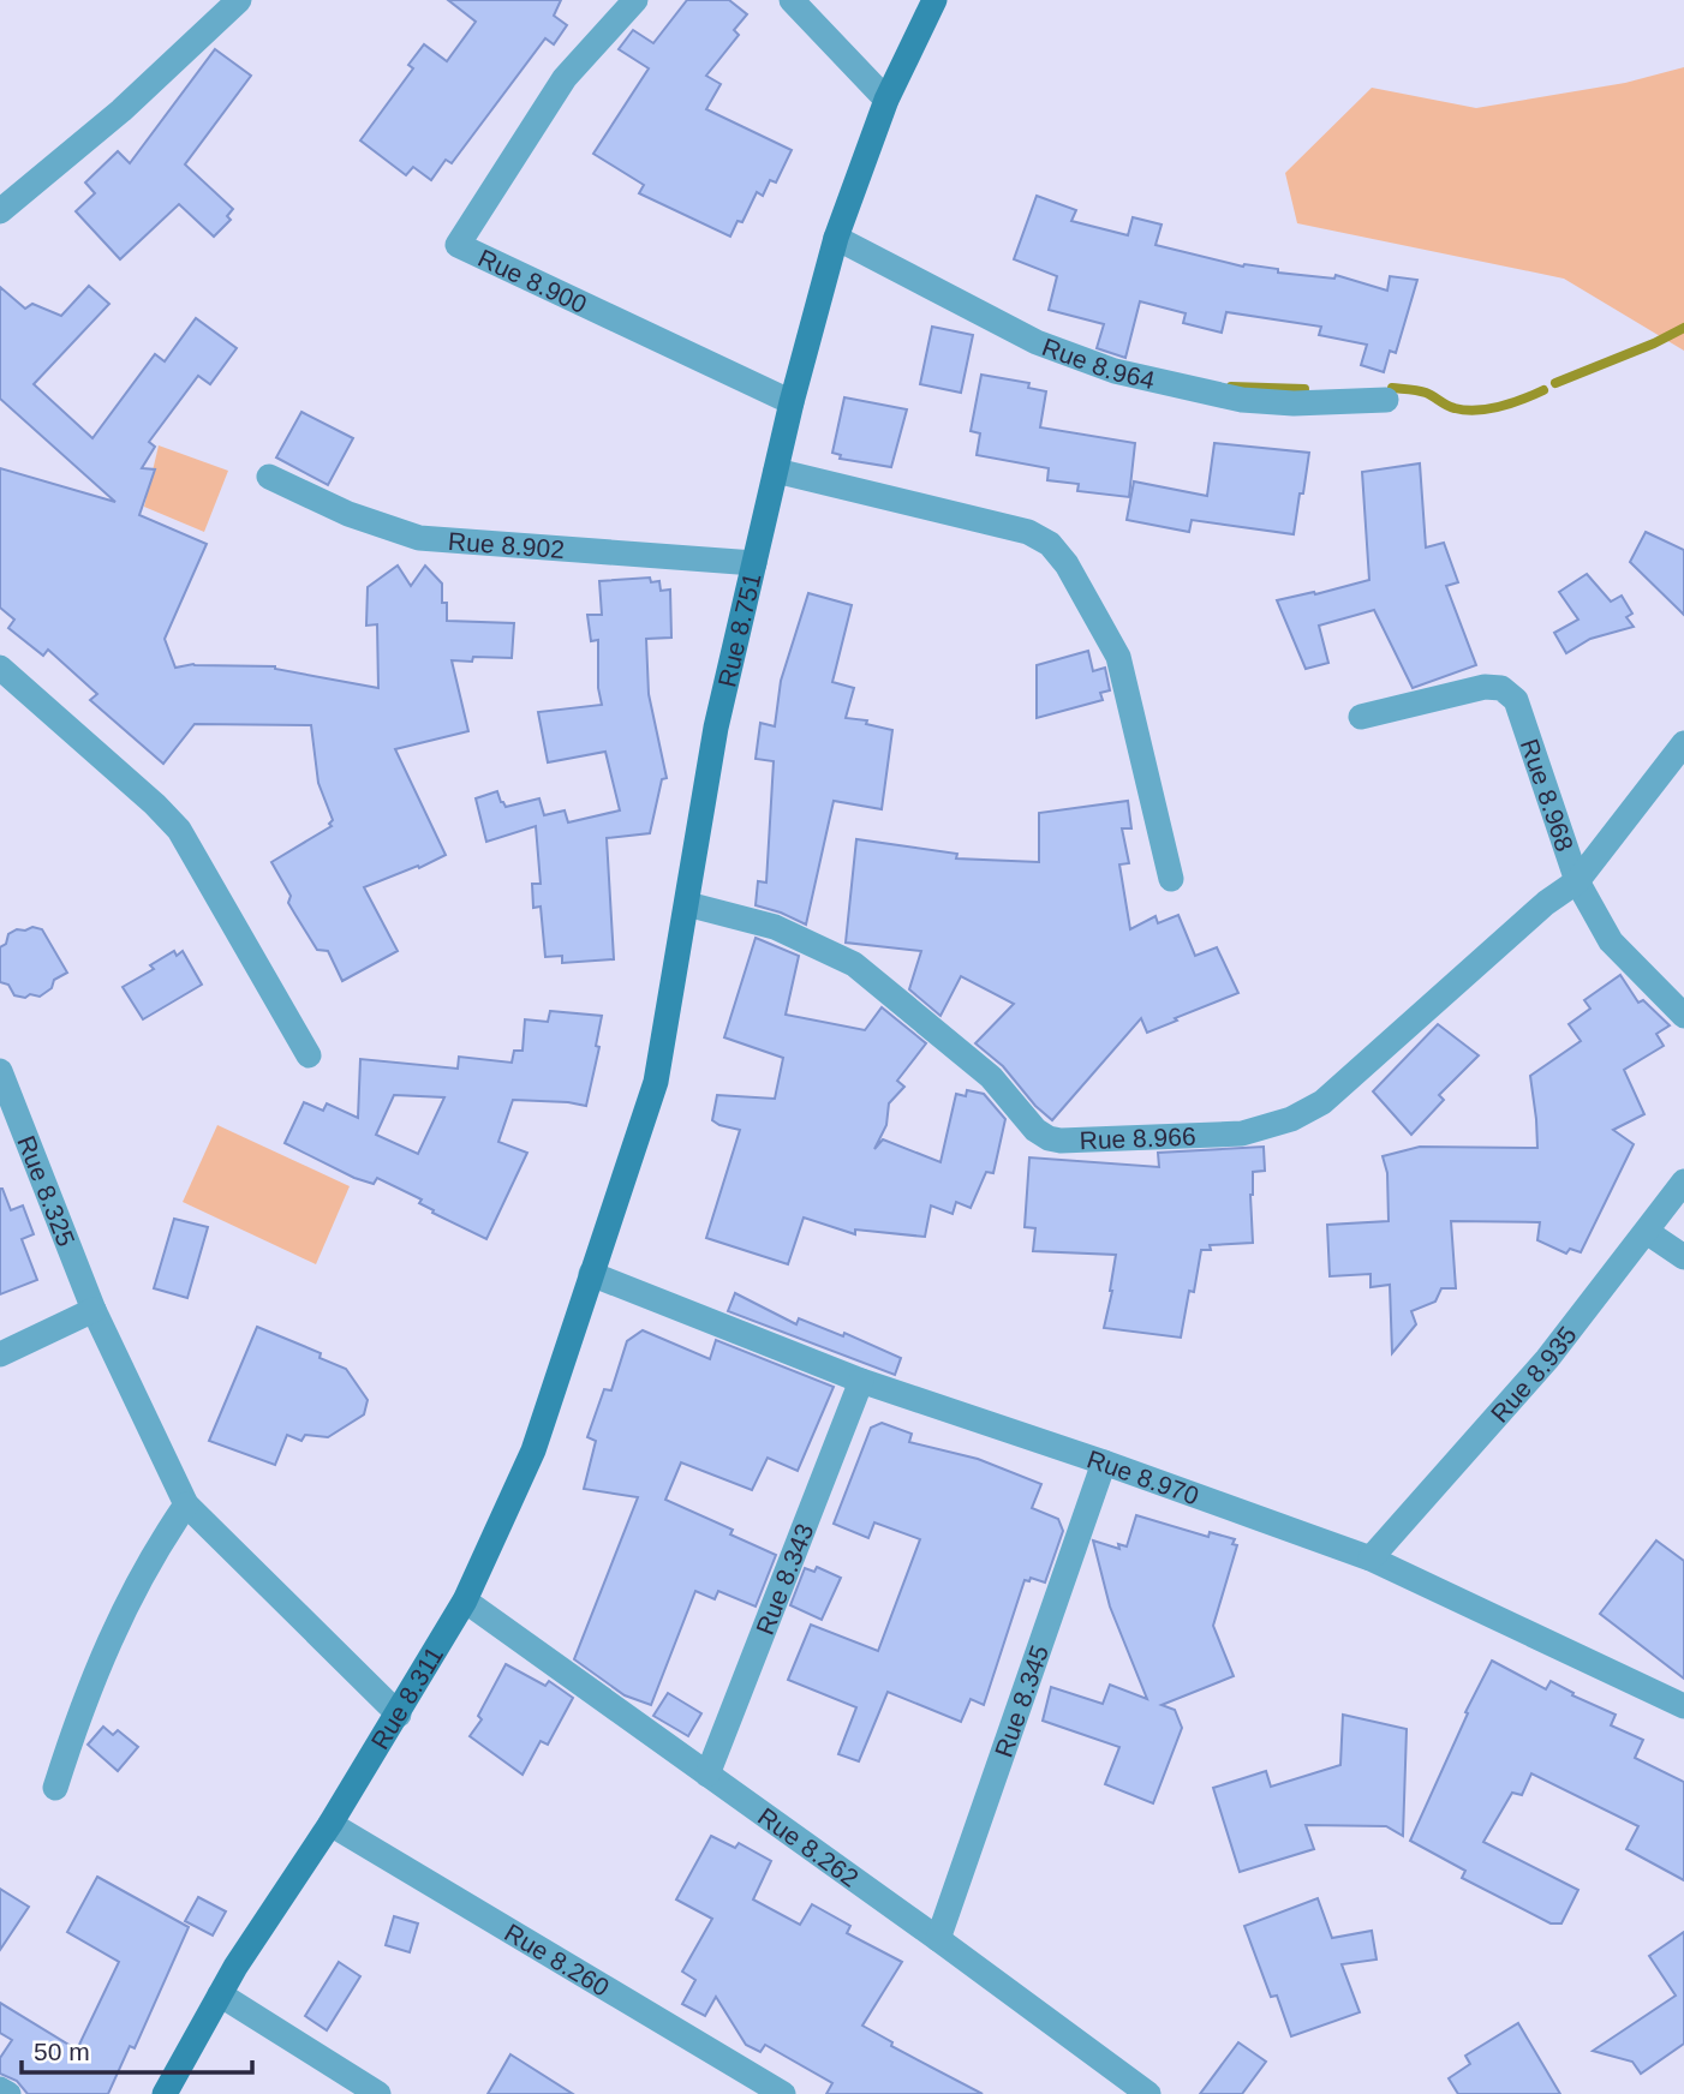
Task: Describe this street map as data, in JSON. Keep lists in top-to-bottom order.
{
  "streets": {
    "main road": ["Rue 8.751", "Rue 8.311"],
    "street": [
      "Rue 8.900",
      "Rue 8.964",
      "Rue 8.902",
      "Rue 8.968",
      "Rue 8.966",
      "Rue 8.325",
      "Rue 8.935",
      "Rue 8.970",
      "Rue 8.343",
      "Rue 8.345",
      "Rue 8.262",
      "Rue 8.260"
    ]
  },
  "crossings": [
    ["Rue 8.900", "Rue 8.751"],
    ["Rue 8.964", "Rue 8.751"],
    ["Rue 8.902", "Rue 8.751"],
    ["Rue 8.751", "Rue 8.966"],
    ["Rue 8.751", "Rue 8.970"],
    ["Rue 8.751", "Rue 8.311"],
    ["Rue 8.968", "Rue 8.966"],
    ["Rue 8.935", "Rue 8.970"],
    ["Rue 8.970", "Rue 8.343"],
    ["Rue 8.970", "Rue 8.311"],
    ["Rue 8.970", "Rue 8.345"],
    ["Rue 8.343", "Rue 8.262"],
    ["Rue 8.311", "Rue 8.262"],
    ["Rue 8.311", "Rue 8.260"],
    ["Rue 8.345", "Rue 8.262"]
  ],
  "scale_bar": "50 m"
}
